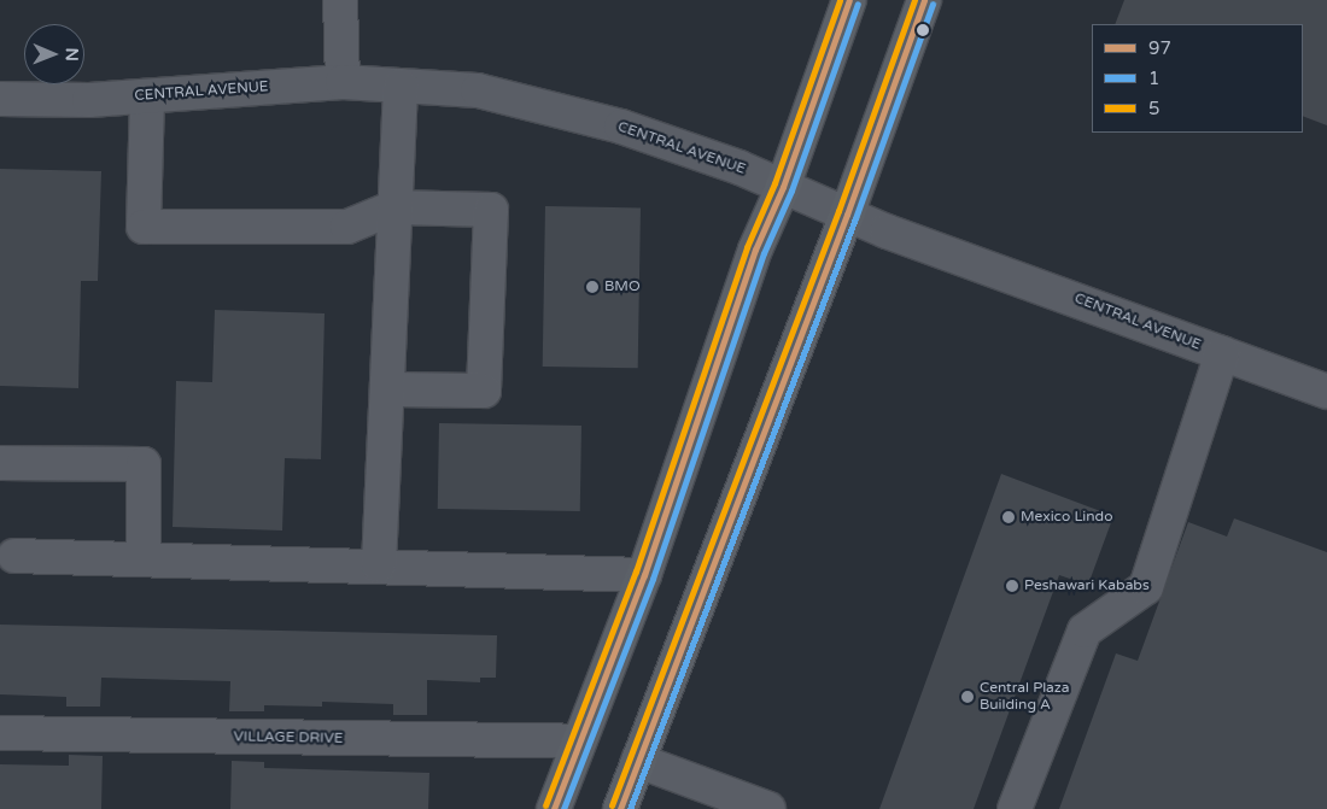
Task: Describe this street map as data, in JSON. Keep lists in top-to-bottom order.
{
  "streets": {
    "street": ["CENTRAL AVENUE", "VILLAGE DRIVE"]
  },
  "places": [
    "BMO",
    "Mexico Lindo",
    "Peshawari Kababs",
    "Central Plaza Building A"
  ],
  "lines": ["transit line 97", "transit line 5", "transit line 1"],
  "legend": ["97", "1", "5"],
  "north": "right"
}
